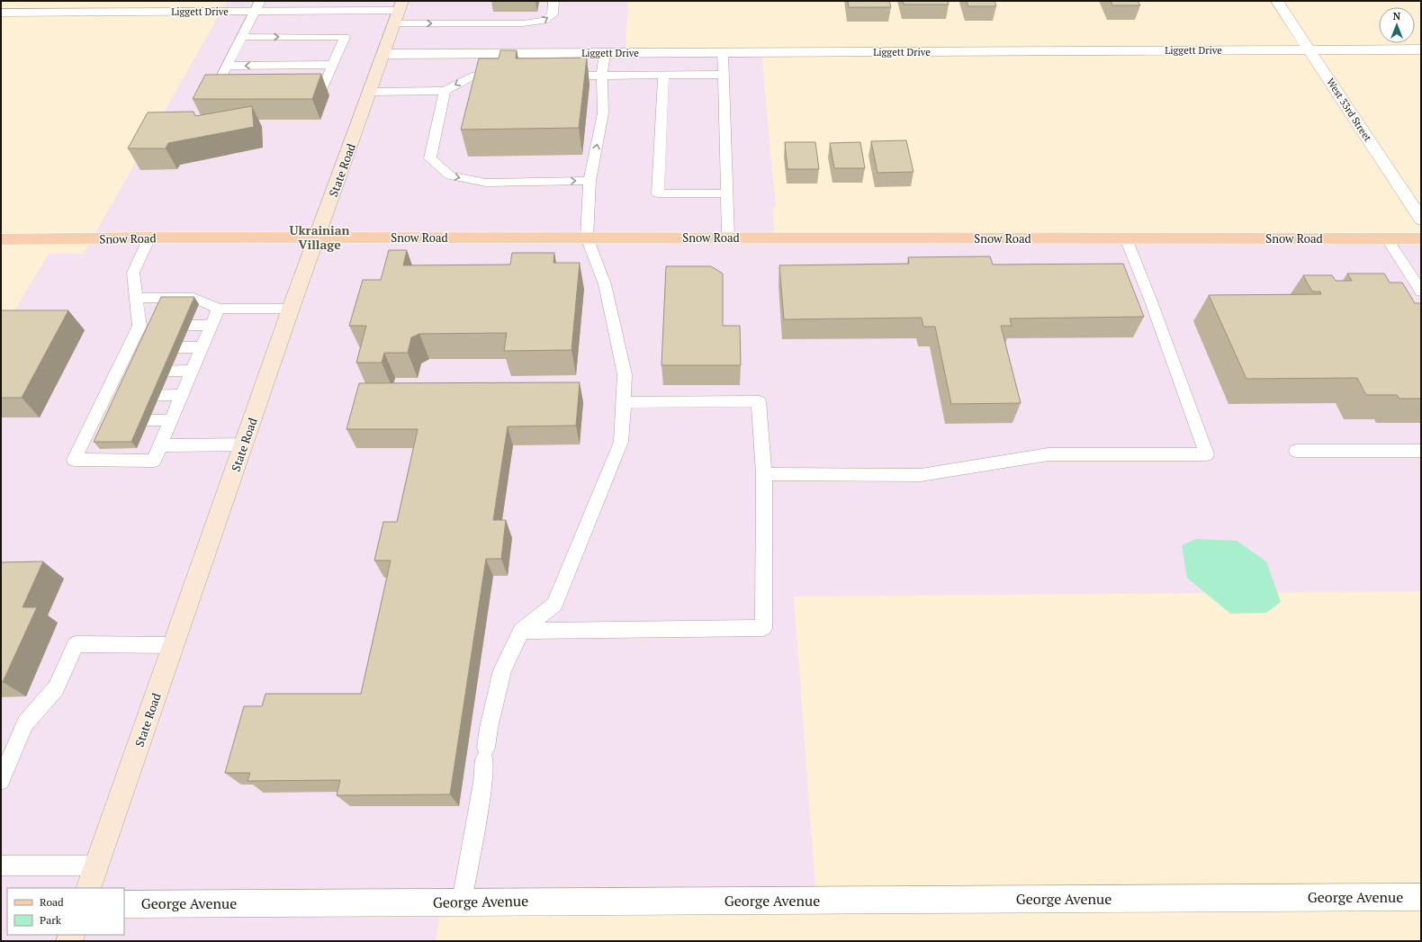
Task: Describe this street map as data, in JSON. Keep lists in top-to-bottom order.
{
  "streets": {
    "main road": ["State Road", "Snow Road"],
    "street": ["Liggett Drive", "West 33rd Street", "George Avenue"]
  },
  "crossings": [
    ["Liggett Drive", "West 33rd Street"],
    ["Liggett Drive", "State Road"],
    ["State Road", "Snow Road"]
  ],
  "districts": ["Ukrainian Village"],
  "legend": ["Road", "Park"],
  "north": "top"
}
